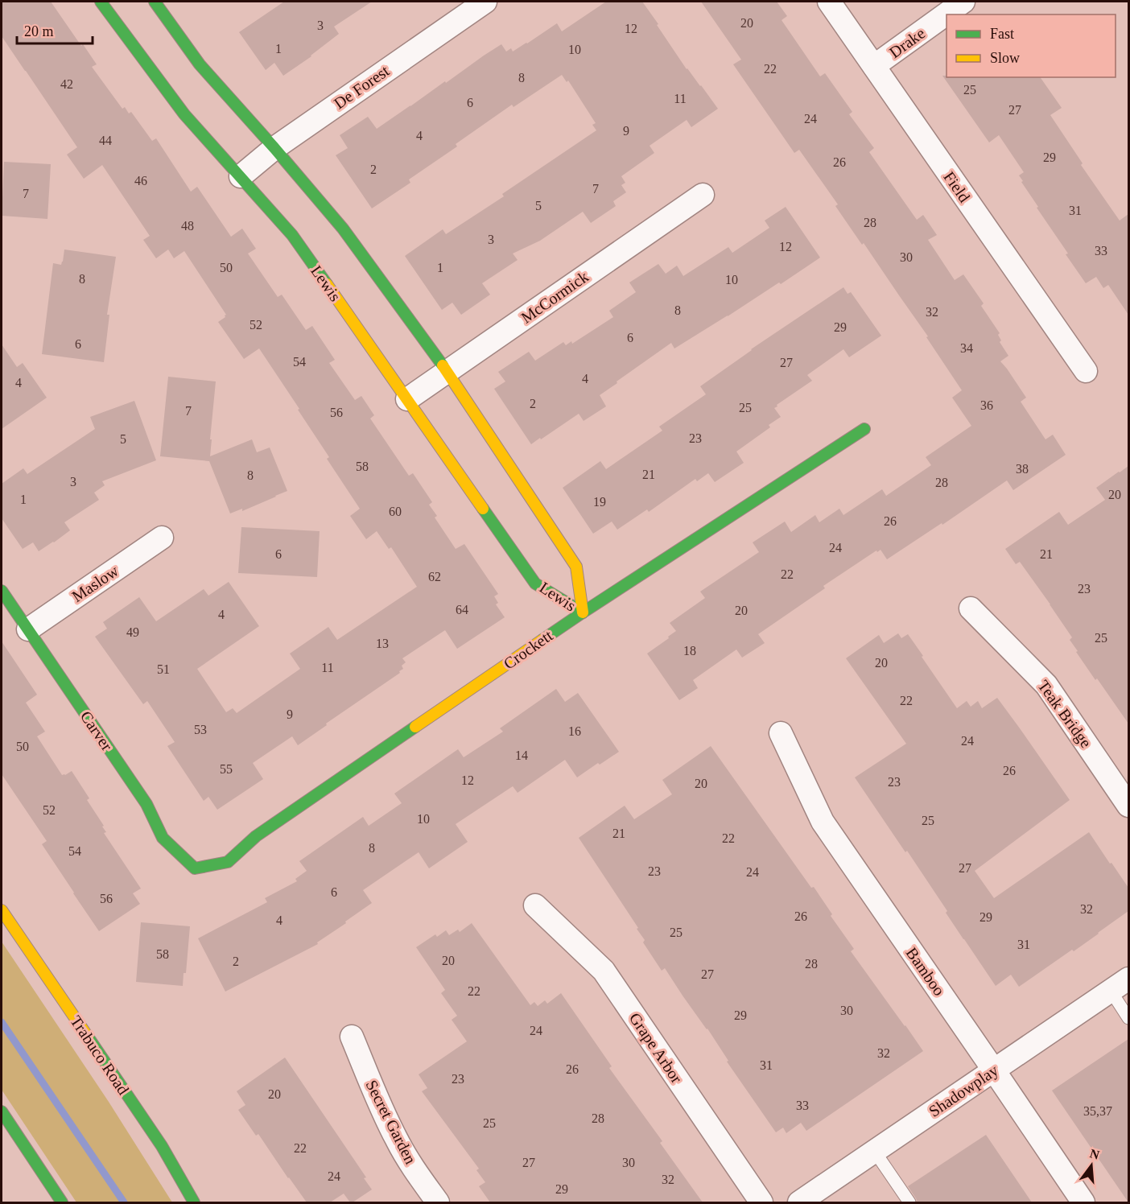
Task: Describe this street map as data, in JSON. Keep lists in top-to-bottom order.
{
  "streets": {
    "street": [
      "Drake",
      "De Forest",
      "Field",
      "Lewis",
      "McCormick",
      "Maslow",
      "Crockett",
      "Teak Bridge",
      "Carver",
      "Bamboo",
      "Grape Arbor",
      "Trabuco Road",
      "Shadowplay",
      "Secret Garden"
    ]
  },
  "crossings": [
    ["Drake", "Field"],
    ["De Forest", "Lewis"],
    ["Lewis", "McCormick"],
    ["Lewis", "Crockett"],
    ["Maslow", "Carver"],
    ["Crockett", "Carver"],
    ["Bamboo", "Shadowplay"]
  ],
  "house_numbers": [
    "20",
    "3",
    "12",
    "1",
    "10",
    "22",
    "8",
    "42",
    "25",
    "11",
    "6",
    "27",
    "24",
    "9",
    "4",
    "44",
    "29",
    "26",
    "2",
    "46",
    "7",
    "7",
    "5",
    "31",
    "28",
    "48",
    "3",
    "12",
    "33",
    "30",
    "50",
    "1",
    "8",
    "10",
    "8",
    "32",
    "52",
    "29",
    "6",
    "6",
    "34",
    "54",
    "27",
    "4",
    "4",
    "2",
    "36",
    "25",
    "7",
    "56",
    "23",
    "5",
    "58",
    "38",
    "21",
    "8",
    "3",
    "28",
    "20",
    "1",
    "19",
    "60",
    "26",
    "24",
    "6",
    "21",
    "22",
    "62",
    "23",
    "64",
    "20",
    "4",
    "49",
    "25",
    "13",
    "18",
    "20",
    "11",
    "51",
    "22",
    "9",
    "53",
    "16",
    "24",
    "50",
    "14",
    "55",
    "26",
    "12",
    "23",
    "20",
    "52",
    "10",
    "25",
    "21",
    "22",
    "8",
    "54",
    "27",
    "23",
    "24",
    "6",
    "56",
    "32",
    "26",
    "29",
    "4",
    "25",
    "31",
    "58",
    "20",
    "2",
    "28",
    "27",
    "22",
    "30",
    "29",
    "24",
    "32",
    "31",
    "26",
    "23",
    "20",
    "33",
    "35,37",
    "28",
    "25",
    "22",
    "27",
    "30",
    "24",
    "32",
    "29"
  ],
  "legend": ["Fast", "Slow"],
  "scale_bar": "20 m",
  "north": "top"
}
